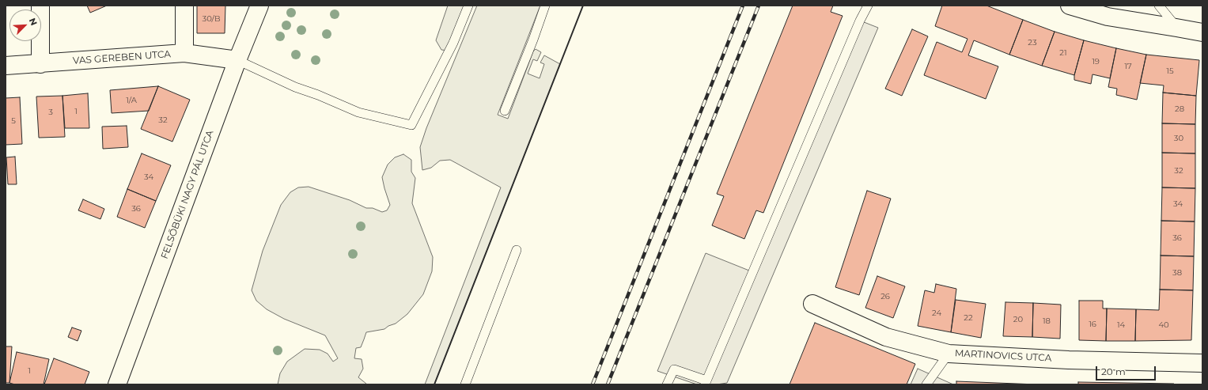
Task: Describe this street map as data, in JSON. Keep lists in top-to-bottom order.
{
  "streets": {
    "street": ["VAS GEREBEN UTCA", "FELSŐBÜKI NAGY PÁL UTCA", "MARTINOVICS UTCA"]
  },
  "crossings": [
    ["VAS GEREBEN UTCA", "FELSŐBÜKI NAGY PÁL UTCA"]
  ],
  "house_numbers": [
    "30/B",
    "23",
    "21",
    "19",
    "17",
    "15",
    "1/A",
    "28",
    "1",
    "3",
    "32",
    "5",
    "30",
    "32",
    "34",
    "34",
    "36",
    "36",
    "38",
    "26",
    "24",
    "22",
    "20",
    "18",
    "16",
    "14",
    "40",
    "1"
  ],
  "scale_bar": "20 m",
  "north": "top right"
}
